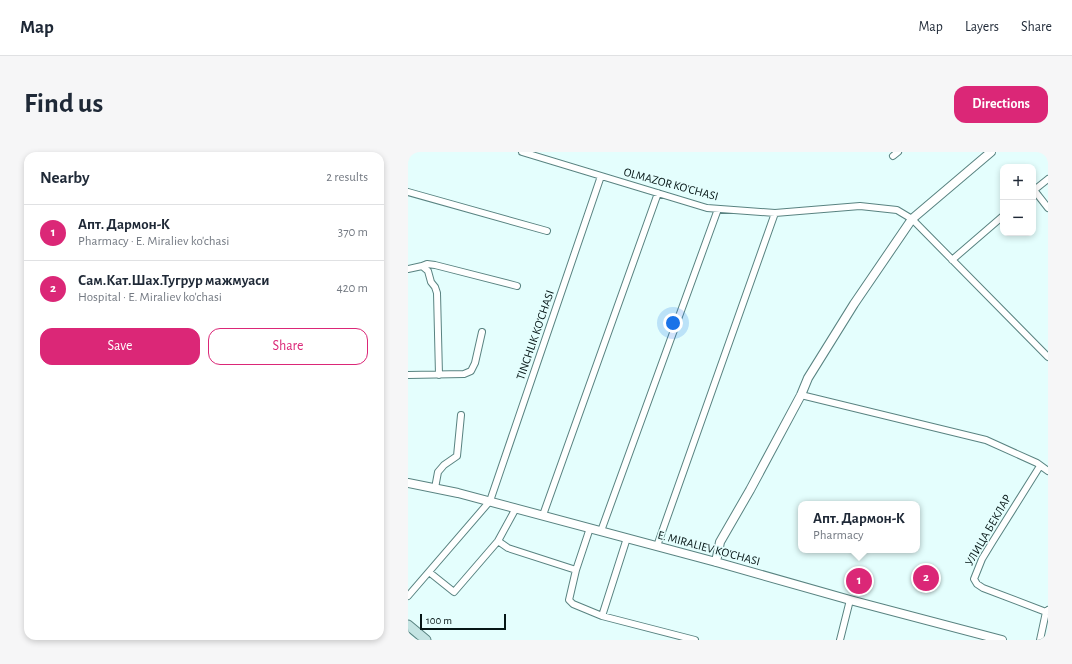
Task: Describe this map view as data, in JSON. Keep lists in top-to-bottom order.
{
  "streets": {
    "street": [
      "OLMAZOR KO'CHASI",
      "TINCHLIK KO’CHASI",
      "УЛИЦА БЕКЛАР",
      "E. MIRALIEV KO'CHASI"
    ]
  },
  "crossings": [
    ["OLMAZOR KO'CHASI", "TINCHLIK KO’CHASI"],
    ["TINCHLIK KO’CHASI", "E. MIRALIEV KO'CHASI"]
  ],
  "scale_bar": "100 m",
  "page": {
    "header": "Map",
    "nav": ["Map", "Layers", "Share"],
    "buttons": [
      "Directions",
      ["Save", "Share"]
    ],
    "title": "Find us",
    "heading": ["Nearby", "2 results"],
    "map_buttons": ["+", "−"],
    "list": [
      {
        "mark": "1",
        "name": "Апт. Дармон-К",
        "note": "Pharmacy · E. Miraliev ko'chasi",
        "value": "370 m"
      },
      {
        "mark": "2",
        "name": "Сам.Кат.Шах.Тугрур мажмуаси",
        "note": "Hospital · E. Miraliev ko'chasi",
        "value": "420 m"
      }
    ],
    "popup": ["Апт. Дармон-К", "Pharmacy"],
    "pins": ["2", "1"],
    "scale": "100 m"
  }
}
